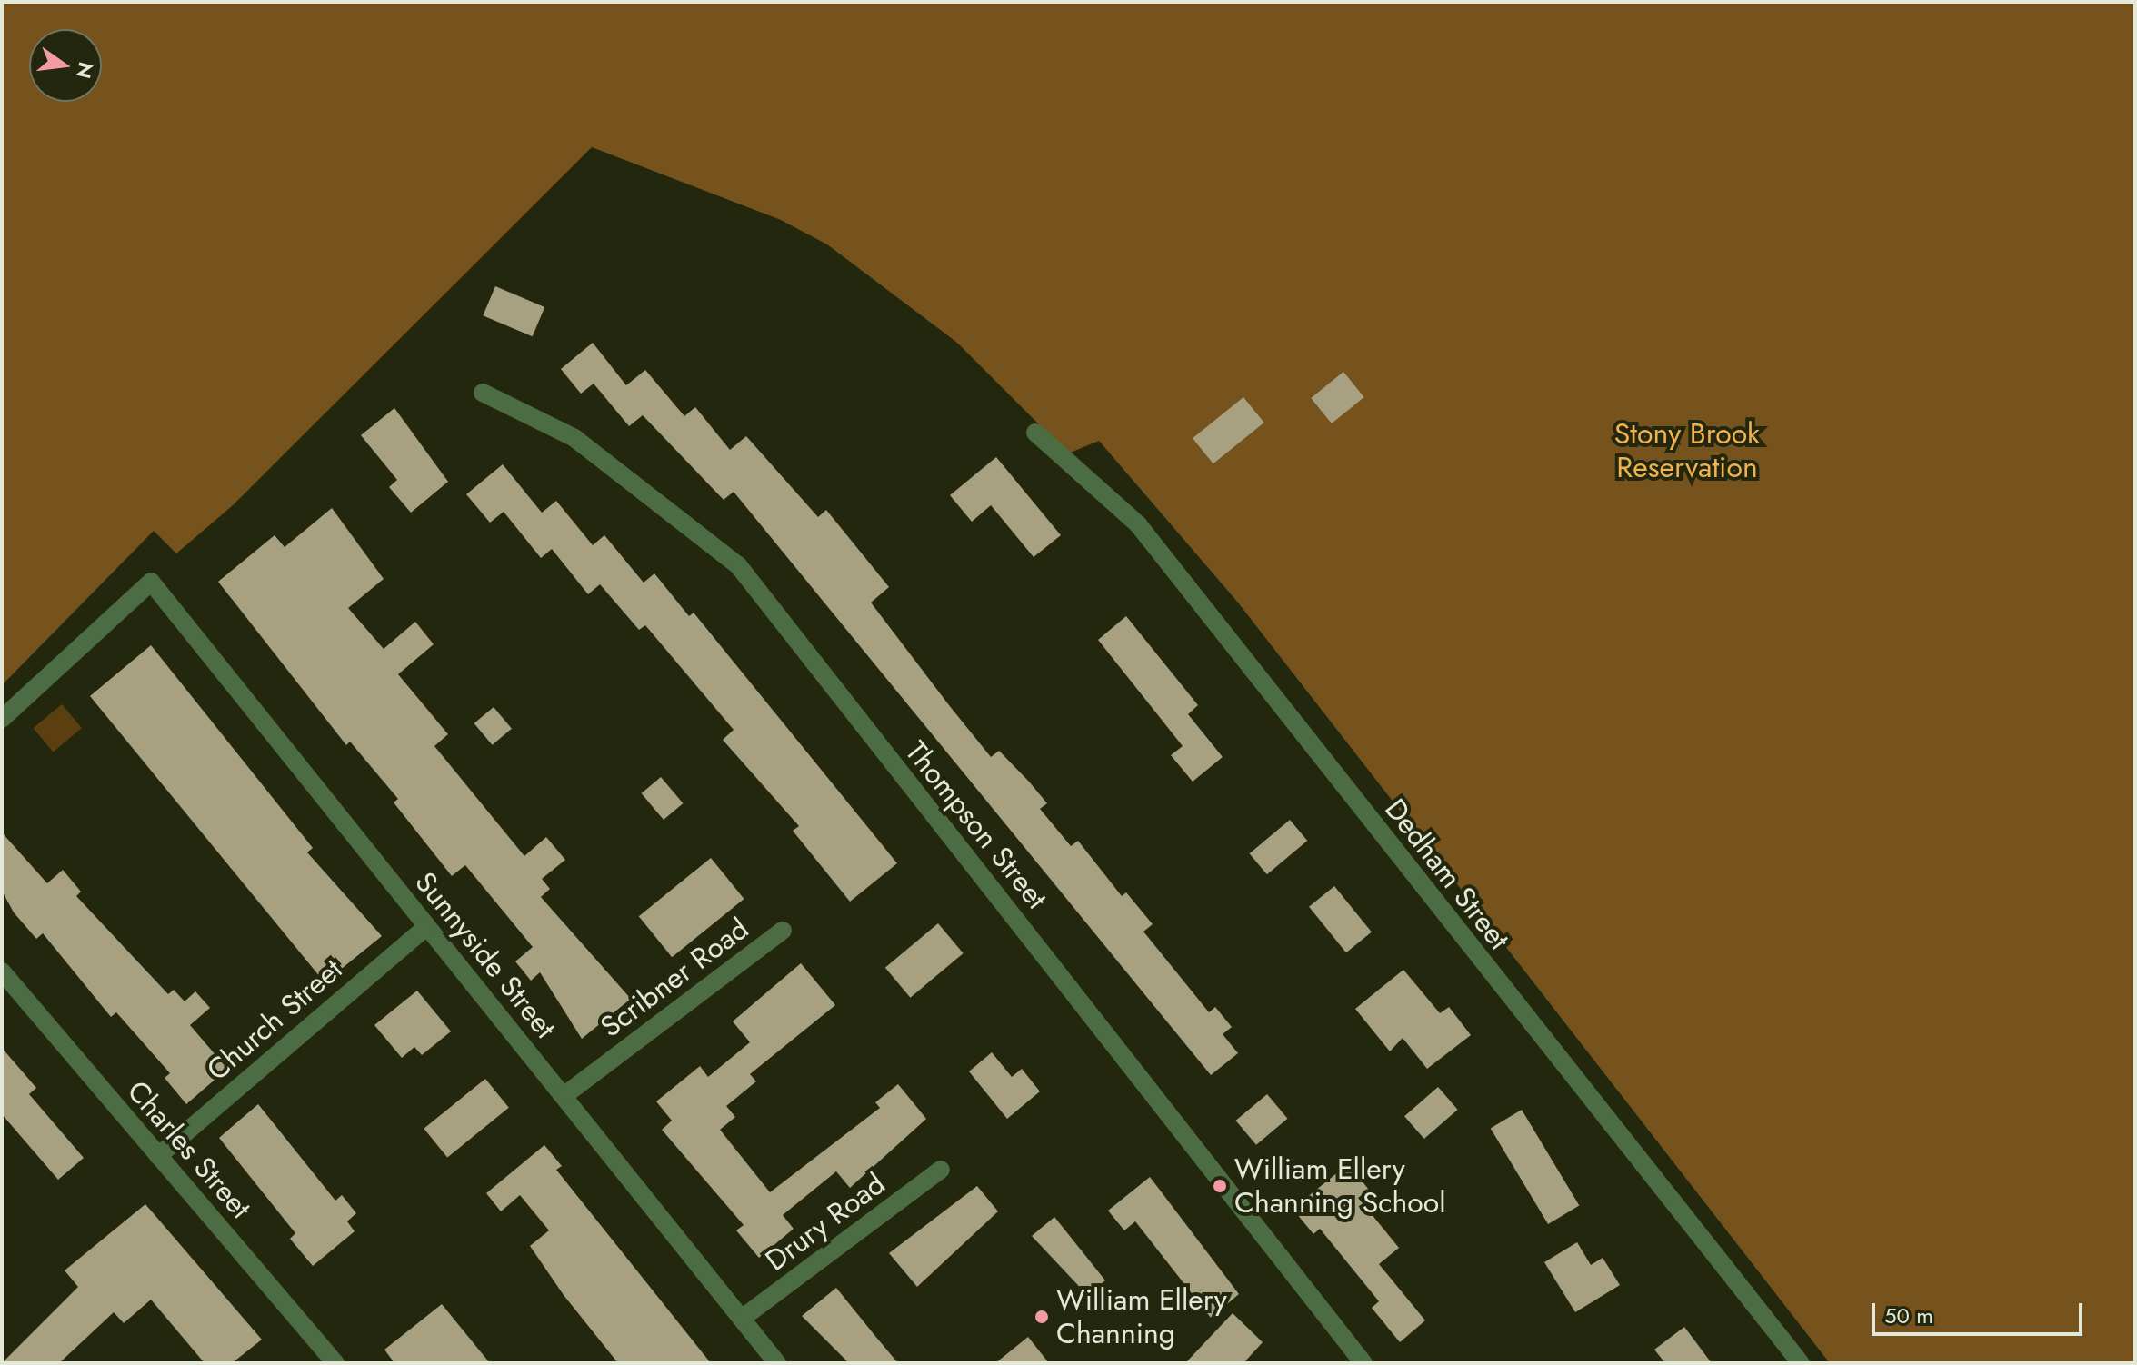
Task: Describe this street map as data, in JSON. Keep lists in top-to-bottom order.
{
  "streets": {
    "street": [
      "Thompson Street",
      "Dedham Street",
      "Sunnyside Street",
      "Scribner Road",
      "Church Street",
      "Charles Street",
      "Drury Road"
    ]
  },
  "crossings": [
    ["Sunnyside Street", "Scribner Road"],
    ["Sunnyside Street", "Church Street"],
    ["Sunnyside Street", "Drury Road"],
    ["Church Street", "Charles Street"]
  ],
  "parks": ["Stony Brook Reservation"],
  "places": ["William Ellery Channing School", "William Ellery Channing"],
  "scale_bar": "50 m",
  "north": "right"
}
